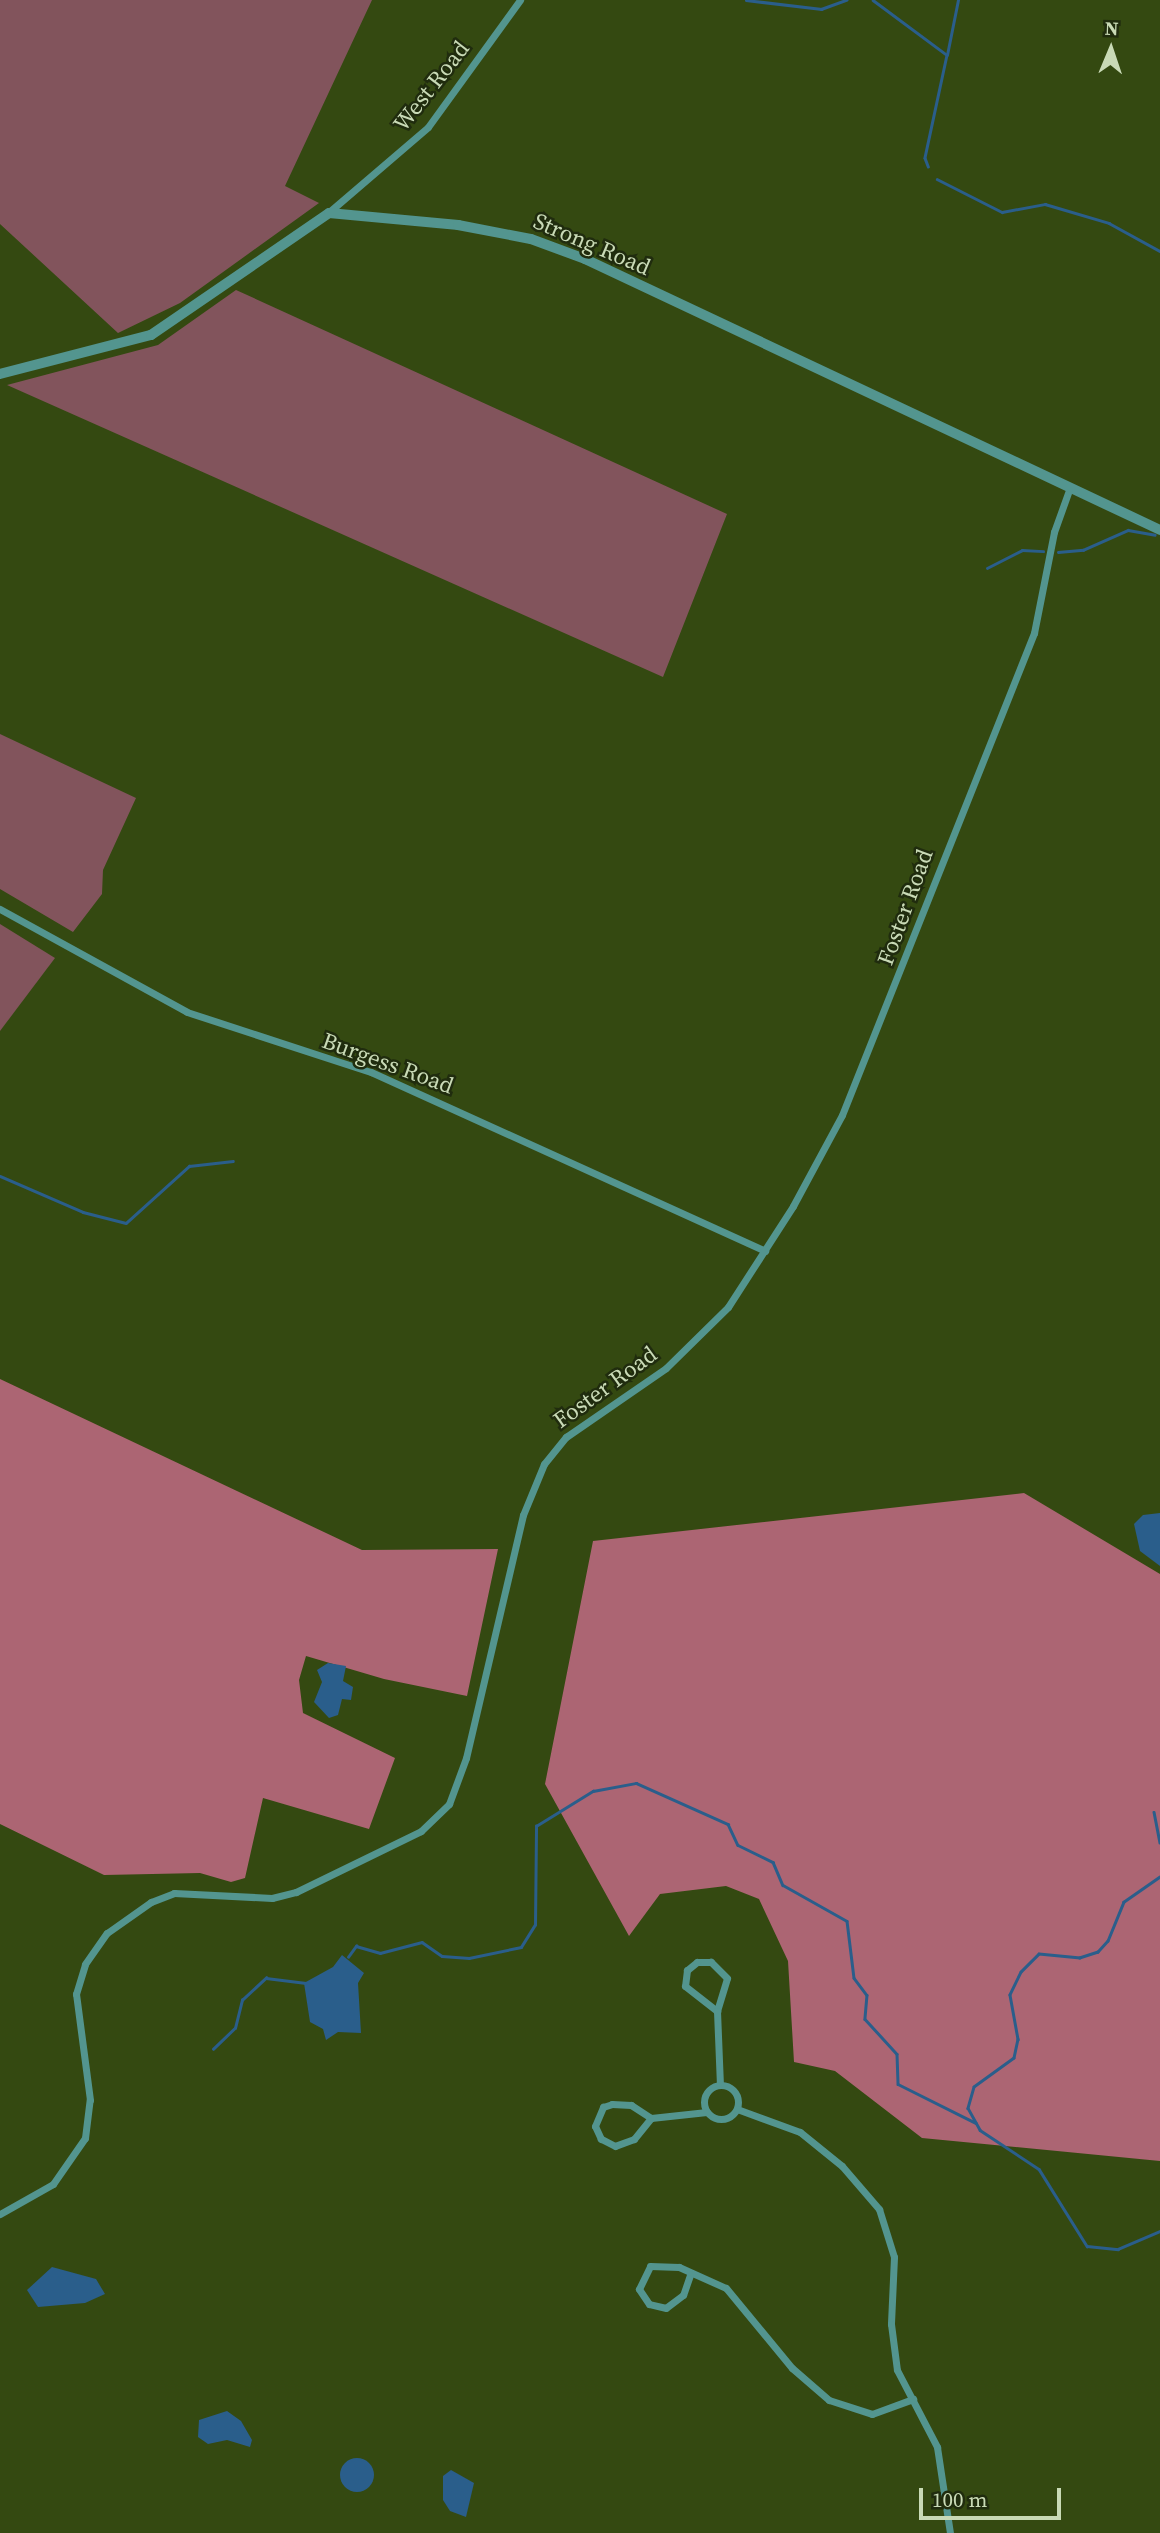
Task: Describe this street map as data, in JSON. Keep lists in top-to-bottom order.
{
  "streets": {
    "street": [
      "West Road",
      "Strong Road",
      "Foster Road",
      "Burgess Road"
    ]
  },
  "crossings": [
    ["West Road", "Strong Road"],
    ["Strong Road", "Foster Road"],
    ["Foster Road", "Burgess Road"]
  ],
  "scale_bar": "100 m",
  "north": "top"
}
